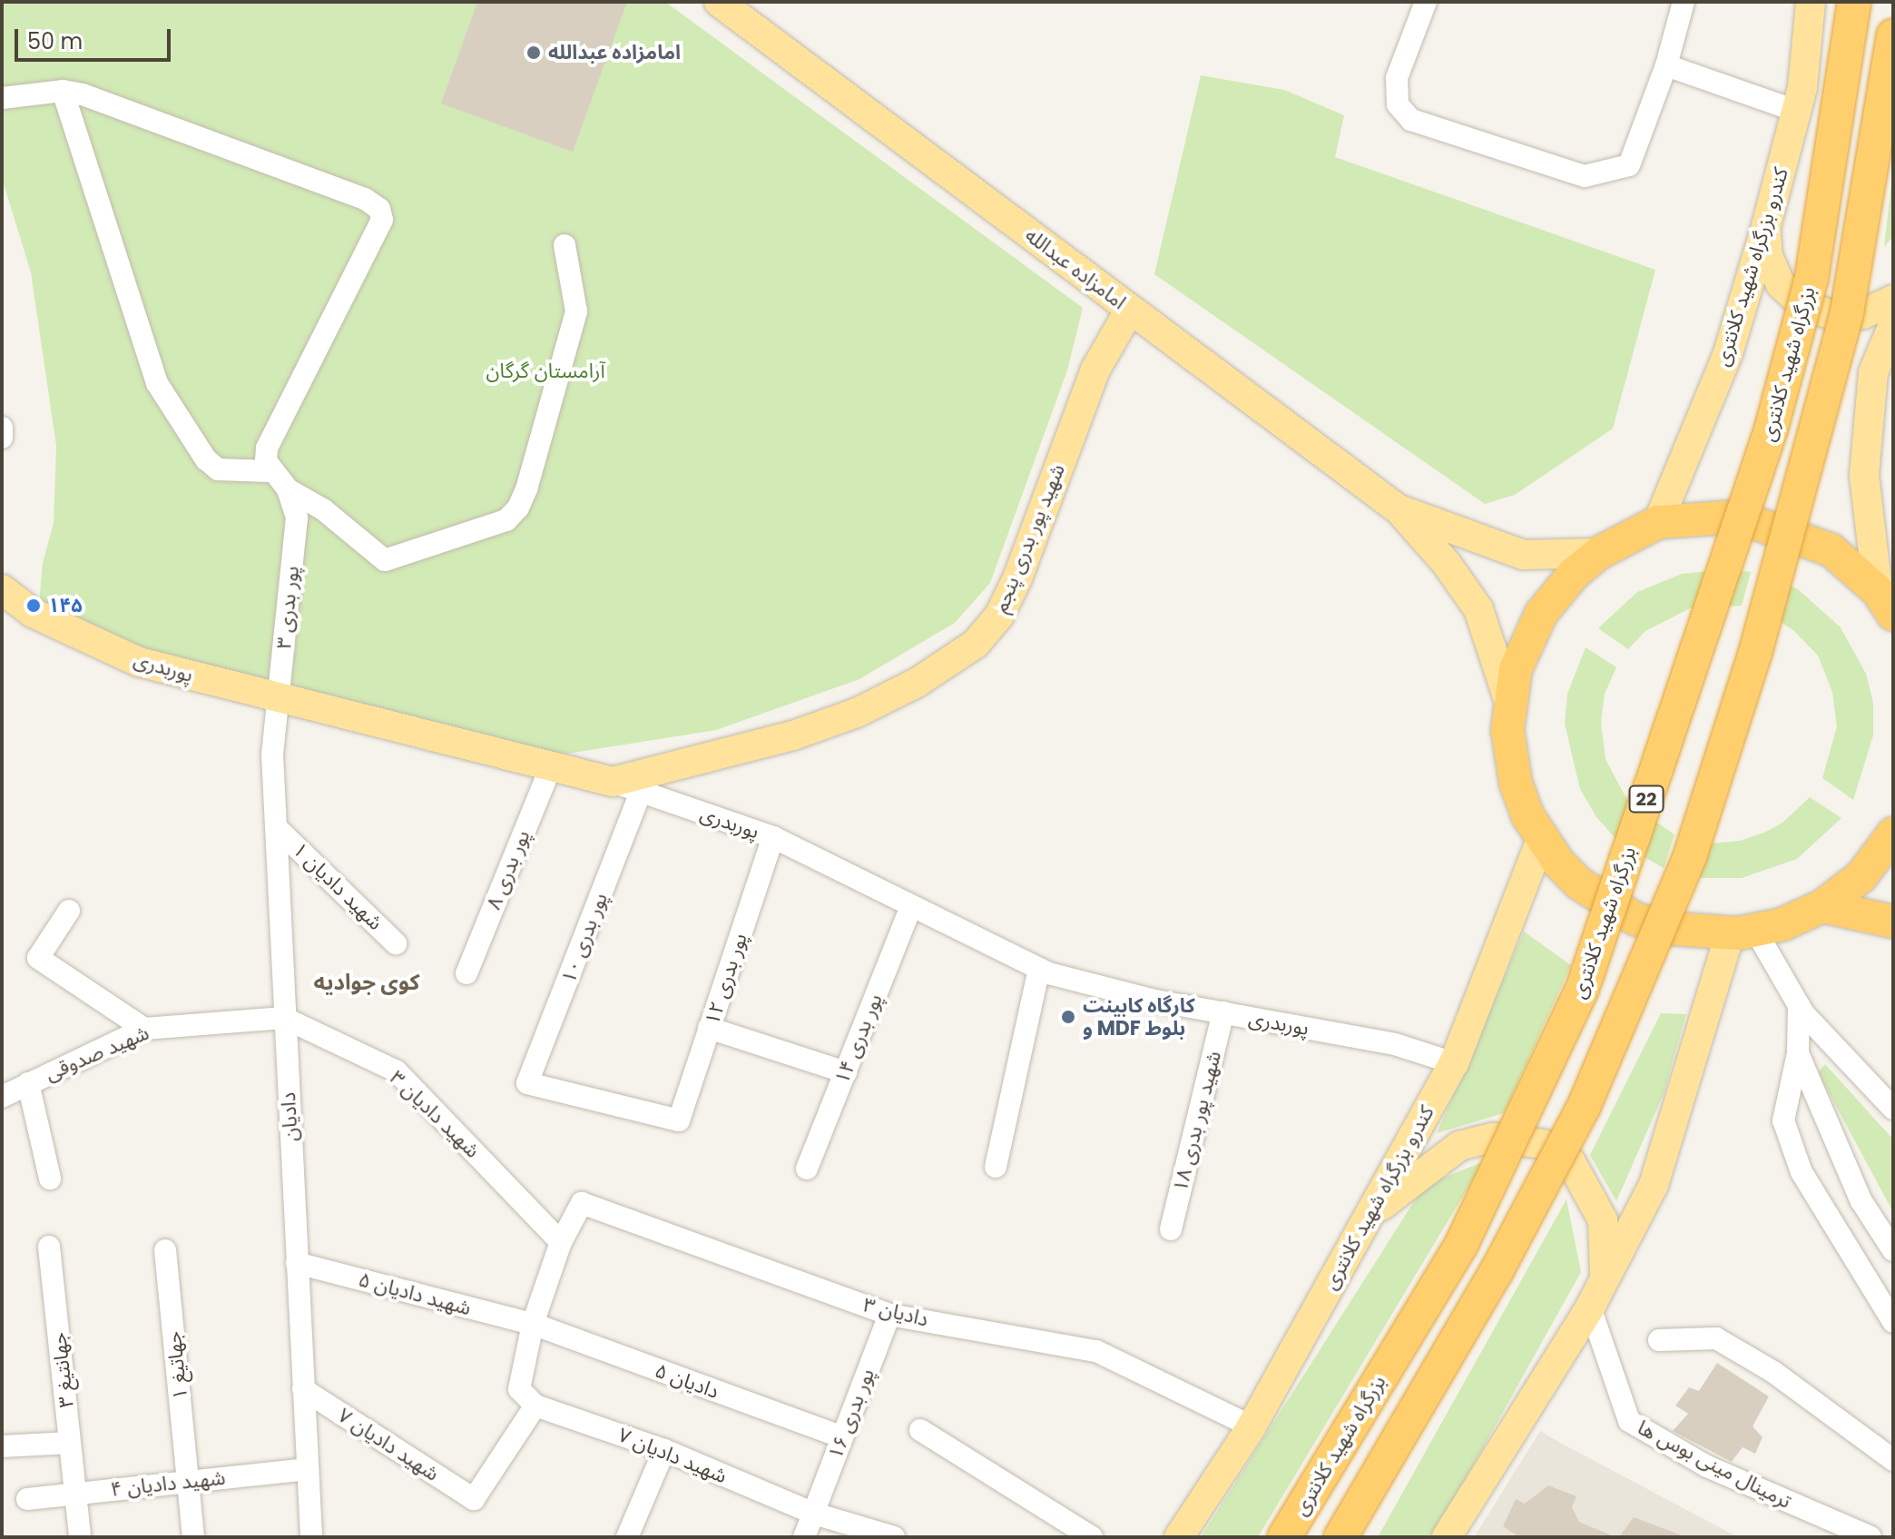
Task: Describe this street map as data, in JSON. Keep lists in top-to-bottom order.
{
  "streets": {
    "highway": ["بزرگراه شهید کلانتری", "22"],
    "main road": [
      "کندرو بزرگراه شهید کلانتری",
      "امامزاده عبدالله",
      "شهید پور بدری پنجم",
      "پوربدری"
    ],
    "street": [
      "پور بدری ۳",
      "پور بدری ۸",
      "۱ شهید دادیان",
      "پور بدری ۱۰",
      "پور بدری ۱۲",
      "پور بدری ۱۴",
      "شهید صدوقی",
      "۳ شهید دادیان",
      "دادیان",
      "شهید پور بدری ۱۸",
      "۵ شهید دادیان",
      "دادیان ۳",
      "جهاتیغ ۱",
      "جهانتیغ ۳",
      "دادیان ۵",
      "پور بدری ۱۶",
      "۷ شهید دادیان",
      "شهید دادیان ۷",
      "ترمینال مینی بوس ها",
      "۴ شهید دادیان"
    ]
  },
  "crossings": [
    ["کندرو بزرگراه شهید کلانتری", "پوربدری"],
    ["کندرو بزرگراه شهید کلانتری", "دادیان ۳"],
    ["امامزاده عبدالله", "شهید پور بدری پنجم"],
    ["شهید پور بدری پنجم", "پوربدری"],
    ["پور بدری ۳", "پوربدری"],
    ["پور بدری ۳", "دادیان"],
    ["پوربدری", "پور بدری ۸"],
    ["پوربدری", "پور بدری ۱۰"],
    ["پوربدری", "پور بدری ۱۲"],
    ["پوربدری", "پور بدری ۱۴"],
    ["پوربدری", "دادیان"],
    ["پوربدری", "شهید پور بدری ۱۸"],
    ["۱ شهید دادیان", "دادیان"],
    ["پور بدری ۱۰", "پور بدری ۱۲"],
    ["شهید صدوقی", "۳ شهید دادیان"],
    ["شهید صدوقی", "دادیان"],
    ["۳ شهید دادیان", "دادیان"],
    ["۳ شهید دادیان", "دادیان ۳"],
    ["دادیان", "۵ شهید دادیان"],
    ["دادیان", "۷ شهید دادیان"],
    ["دادیان", "۴ شهید دادیان"],
    ["۵ شهید دادیان", "دادیان ۵"],
    ["دادیان ۳", "پور بدری ۱۶"],
    ["جهاتیغ ۱", "۴ شهید دادیان"],
    ["جهانتیغ ۳", "۴ شهید دادیان"],
    ["دادیان ۵", "پور بدری ۱۶"],
    ["پور بدری ۱۶", "شهید دادیان ۷"],
    ["۷ شهید دادیان", "شهید دادیان ۷"]
  ],
  "districts": ["کوی جوادیه"],
  "parks": ["آرامستان گرگان"],
  "places": ["امامزاده عبدالله", "۱۴۵", "کارگاه کابینت و MDF بلوط"],
  "scale_bar": "50 m"
}
